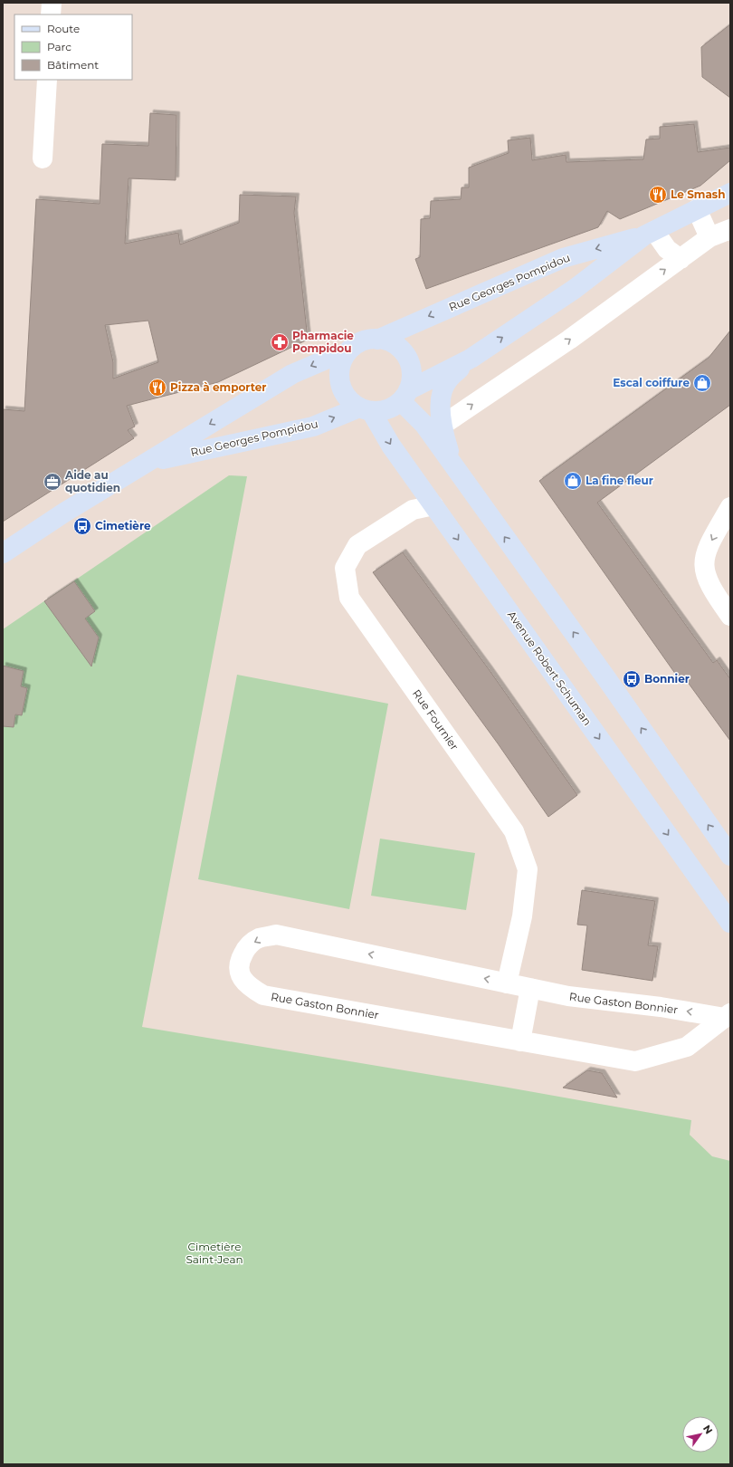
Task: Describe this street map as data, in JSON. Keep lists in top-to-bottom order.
{
  "streets": {
    "main road": ["Rue Georges Pompidou", "Avenue Robert Schuman"],
    "street": ["Rue Fournier", "Rue Gaston Bonnier"]
  },
  "crossings": [
    ["Rue Georges Pompidou", "Avenue Robert Schuman"],
    ["Avenue Robert Schuman", "Rue Fournier"],
    ["Rue Fournier", "Rue Gaston Bonnier"]
  ],
  "parks": ["Cimetière Saint-Jean"],
  "places": {
    "restaurant": ["Le Smash", "Pizza à emporter"],
    "pharmacy": ["Pharmacie Pompidou"],
    "shop": ["Escal coiffure", "La fine fleur"],
    "office": ["Aide au quotidien"],
    "bus stop": ["Cimetière", "Bonnier"]
  },
  "legend": ["Route", "Parc", "Bâtiment"],
  "north": "top right"
}
